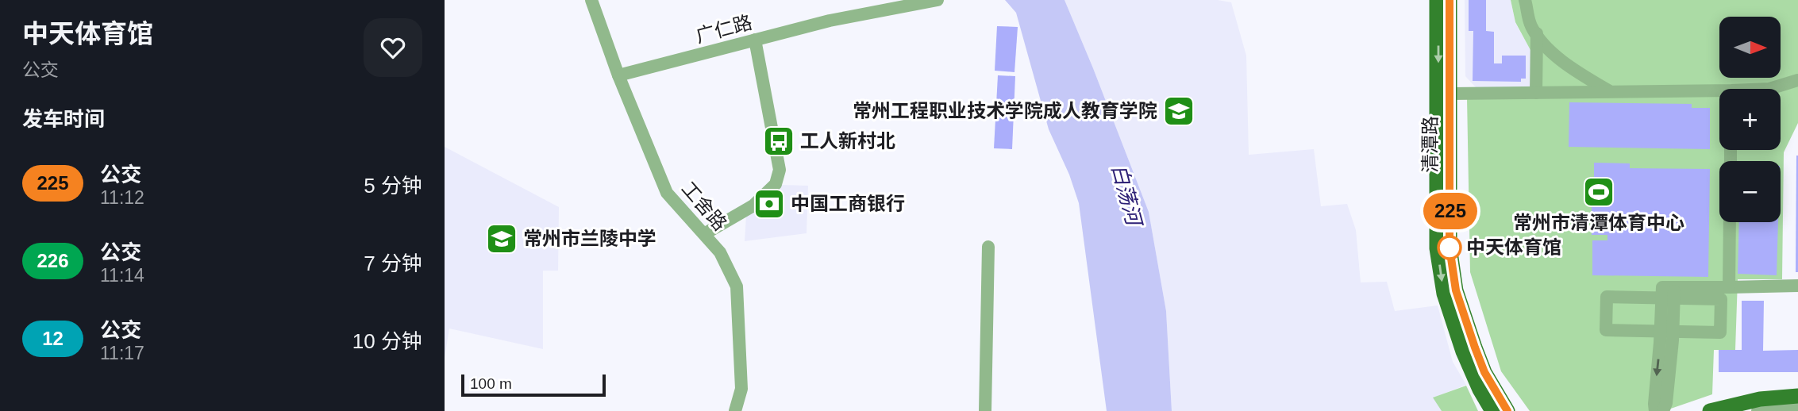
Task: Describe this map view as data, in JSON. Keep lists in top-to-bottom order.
{
  "streets": {
    "main road": ["清潭路"],
    "street": ["广仁路", "工舍路"]
  },
  "crossings": [
    ["广仁路", "工舍路"]
  ],
  "water": ["白荡河"],
  "places": {
    "school or university": ["常州工程职业技术学院成人教育学院", "常州市兰陵中学"],
    "bus stop": ["工人新村北"],
    "sports": ["常州市清潭体育中心"],
    "bank": ["中国工商银行"],
    "other": ["中天体育馆"]
  },
  "lines": ["bus line 225"],
  "scale_bar": "100 m",
  "north": "right",
  "page": {
    "heading": [
      ["中天体育馆", "公交"],
      "发车时间"
    ],
    "on_map": "225",
    "map_buttons": ["+", "−"],
    "list": [
      {
        "mark": "225",
        "name": "公交",
        "note": "11:12",
        "value": "5 分钟"
      },
      {
        "mark": "226",
        "name": "公交",
        "note": "11:14",
        "value": "7 分钟"
      },
      {
        "mark": "12",
        "name": "公交",
        "note": "11:17",
        "value": "10 分钟"
      }
    ],
    "scale": "100 m"
  }
}
